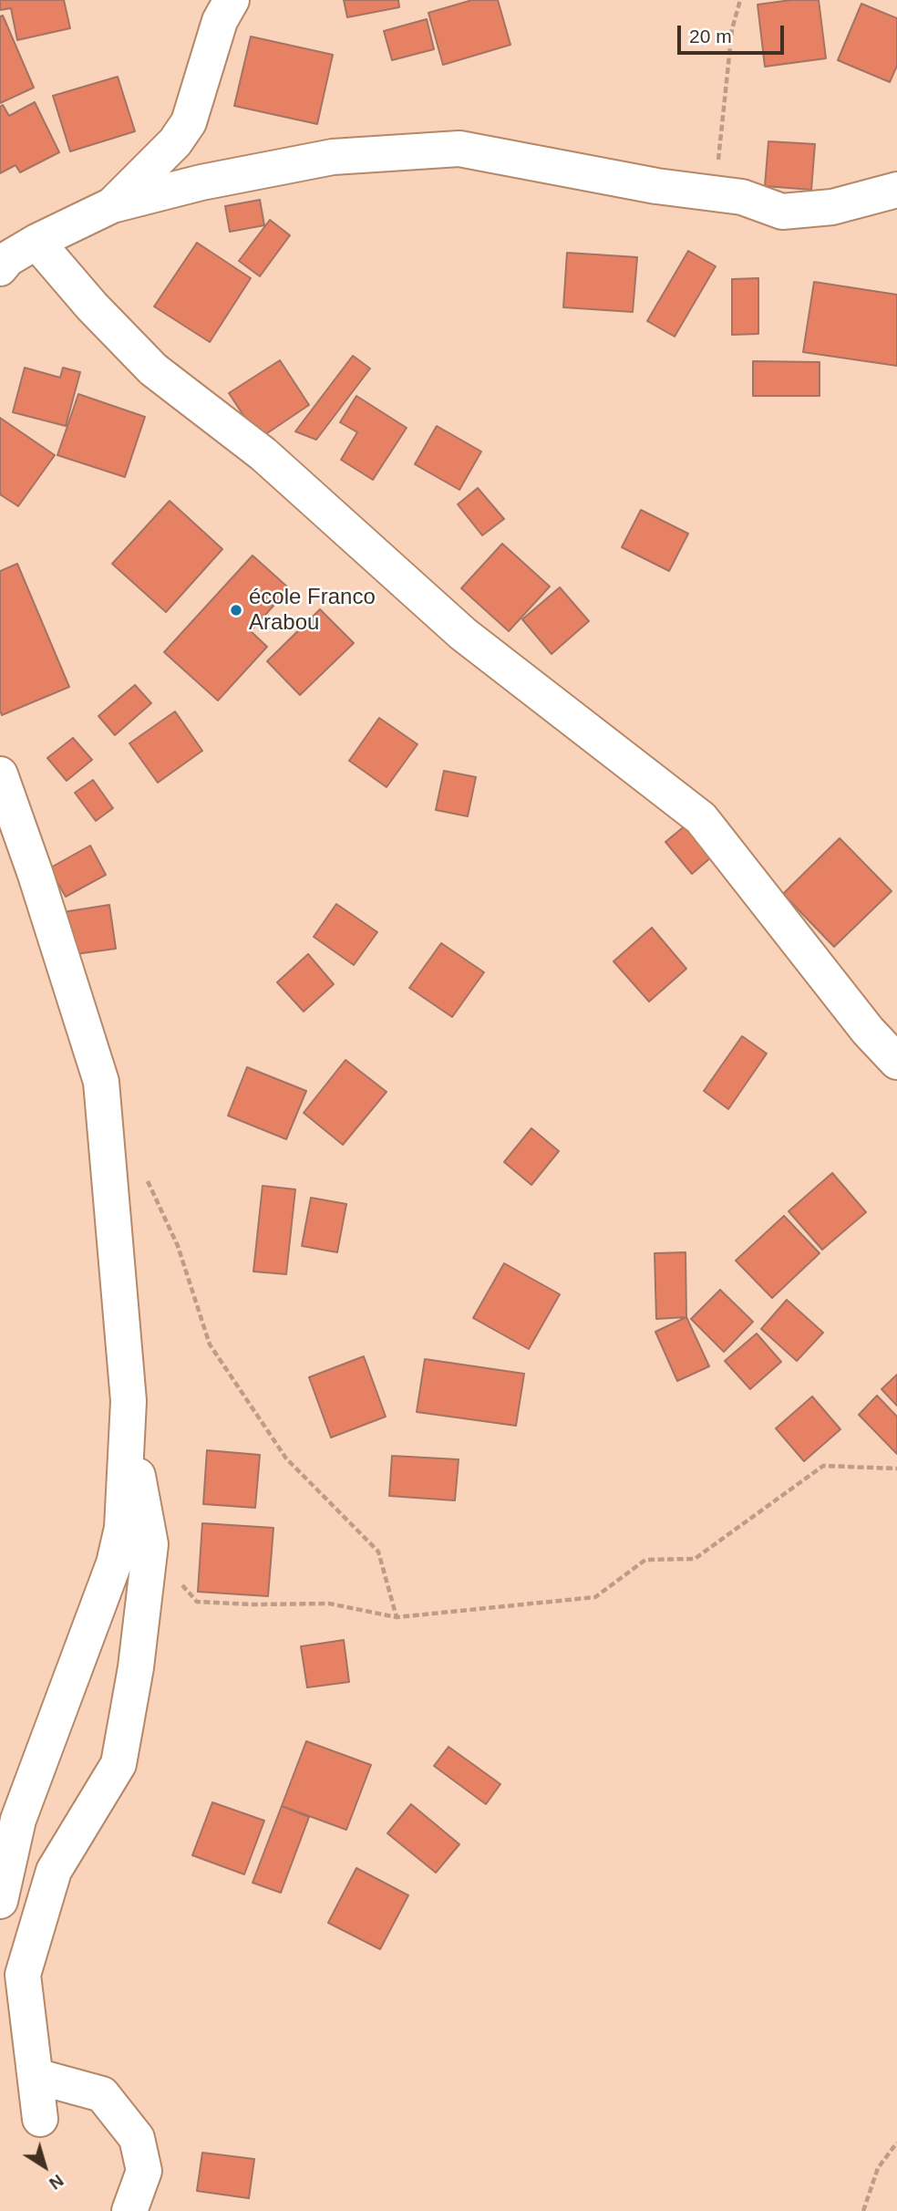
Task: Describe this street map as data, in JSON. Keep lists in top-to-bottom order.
{
  "places": ["école Franco Arabou"],
  "scale_bar": "20 m",
  "north": "bottom right"
}
